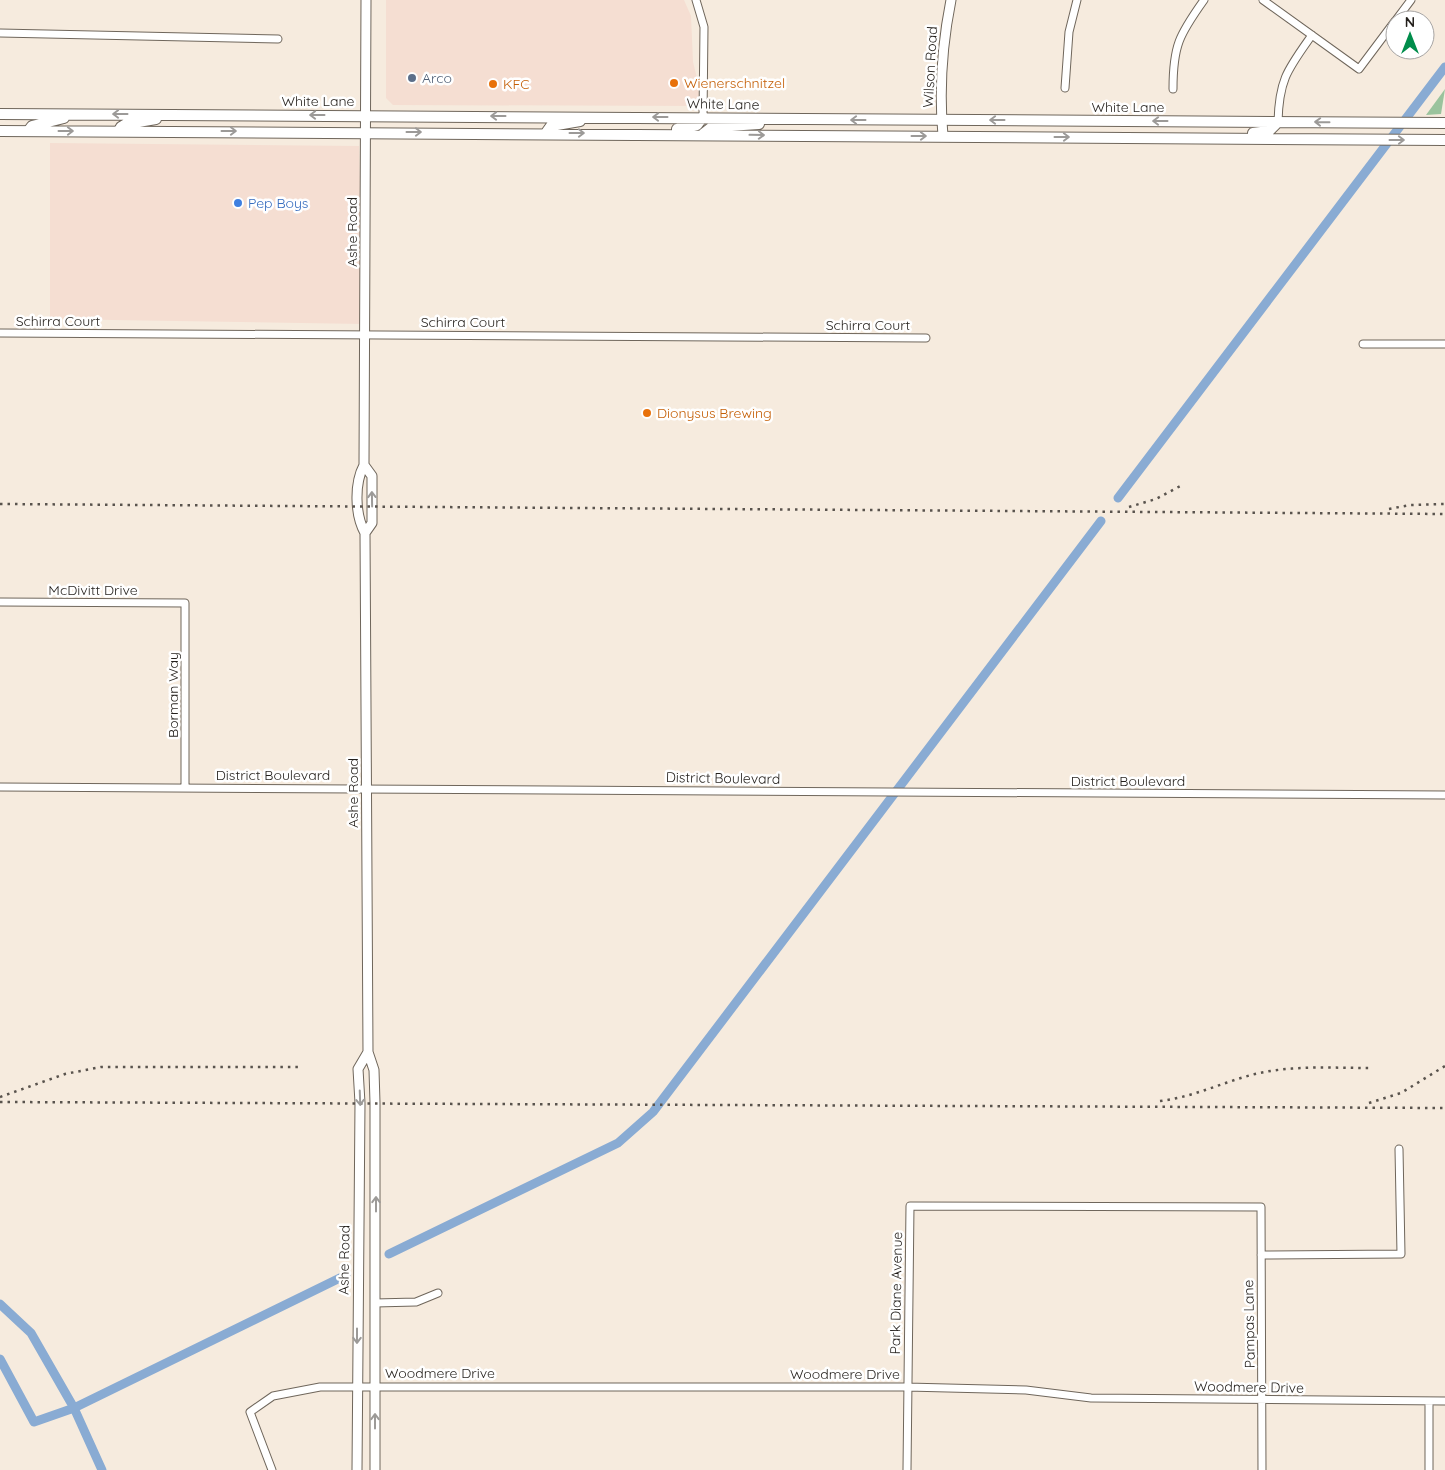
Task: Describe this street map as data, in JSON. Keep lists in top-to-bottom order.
{
  "streets": {
    "main road": ["White Lane"],
    "street": [
      "Wilson Road",
      "Ashe Road",
      "Schirra Court",
      "McDivitt Drive",
      "Borman Way",
      "District Boulevard",
      "Park Diane Avenue",
      "Pampas Lane",
      "Woodmere Drive"
    ]
  },
  "crossings": [
    ["Wilson Road", "White Lane"],
    ["White Lane", "Ashe Road"],
    ["Ashe Road", "Schirra Court"],
    ["Ashe Road", "District Boulevard"],
    ["Ashe Road", "Woodmere Drive"],
    ["McDivitt Drive", "Borman Way"],
    ["Borman Way", "District Boulevard"],
    ["Park Diane Avenue", "Pampas Lane"],
    ["Park Diane Avenue", "Woodmere Drive"],
    ["Pampas Lane", "Woodmere Drive"]
  ],
  "places": [
    "Arco",
    "Wienerschnitzel",
    "KFC",
    "Pep Boys",
    "Dionysus Brewing"
  ],
  "north": "top"
}
